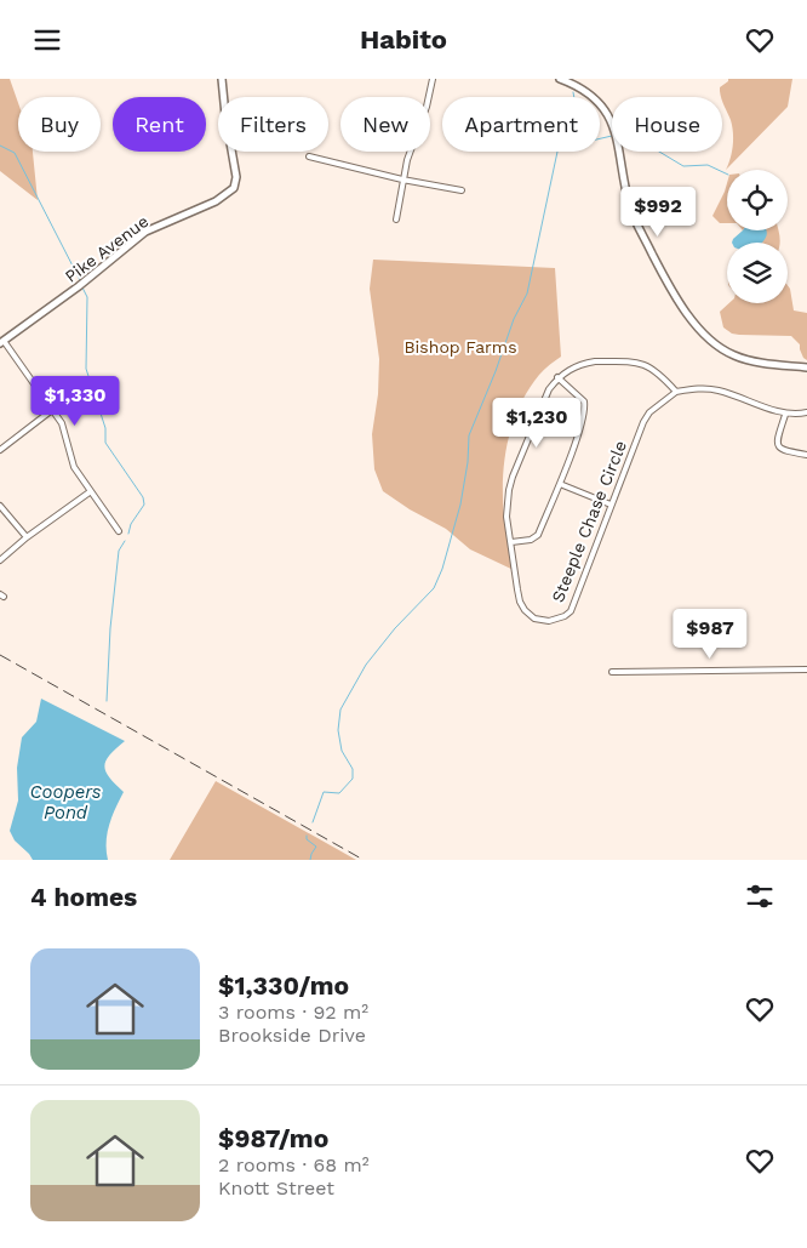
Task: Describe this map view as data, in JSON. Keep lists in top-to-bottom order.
{
  "streets": {
    "street": ["Pike Avenue", "Steeple Chase Circle"]
  },
  "water": ["Coopers Pond"],
  "parks": ["Bishop Farms"],
  "page": {
    "header": "Habito",
    "chip": [
      "Buy",
      "Rent",
      "Filters",
      "New",
      "Apartment",
      "House"
    ],
    "price": [
      "$992",
      "$1,330",
      "$1,230",
      "$987"
    ],
    "heading": "4 homes",
    "list": [
      {
        "name": "$1,330/mo",
        "note": "3 rooms · 92 m² · Brookside Drive"
      },
      {
        "name": "$987/mo",
        "note": "2 rooms · 68 m² · Knott Street"
      }
    ]
  }
}
